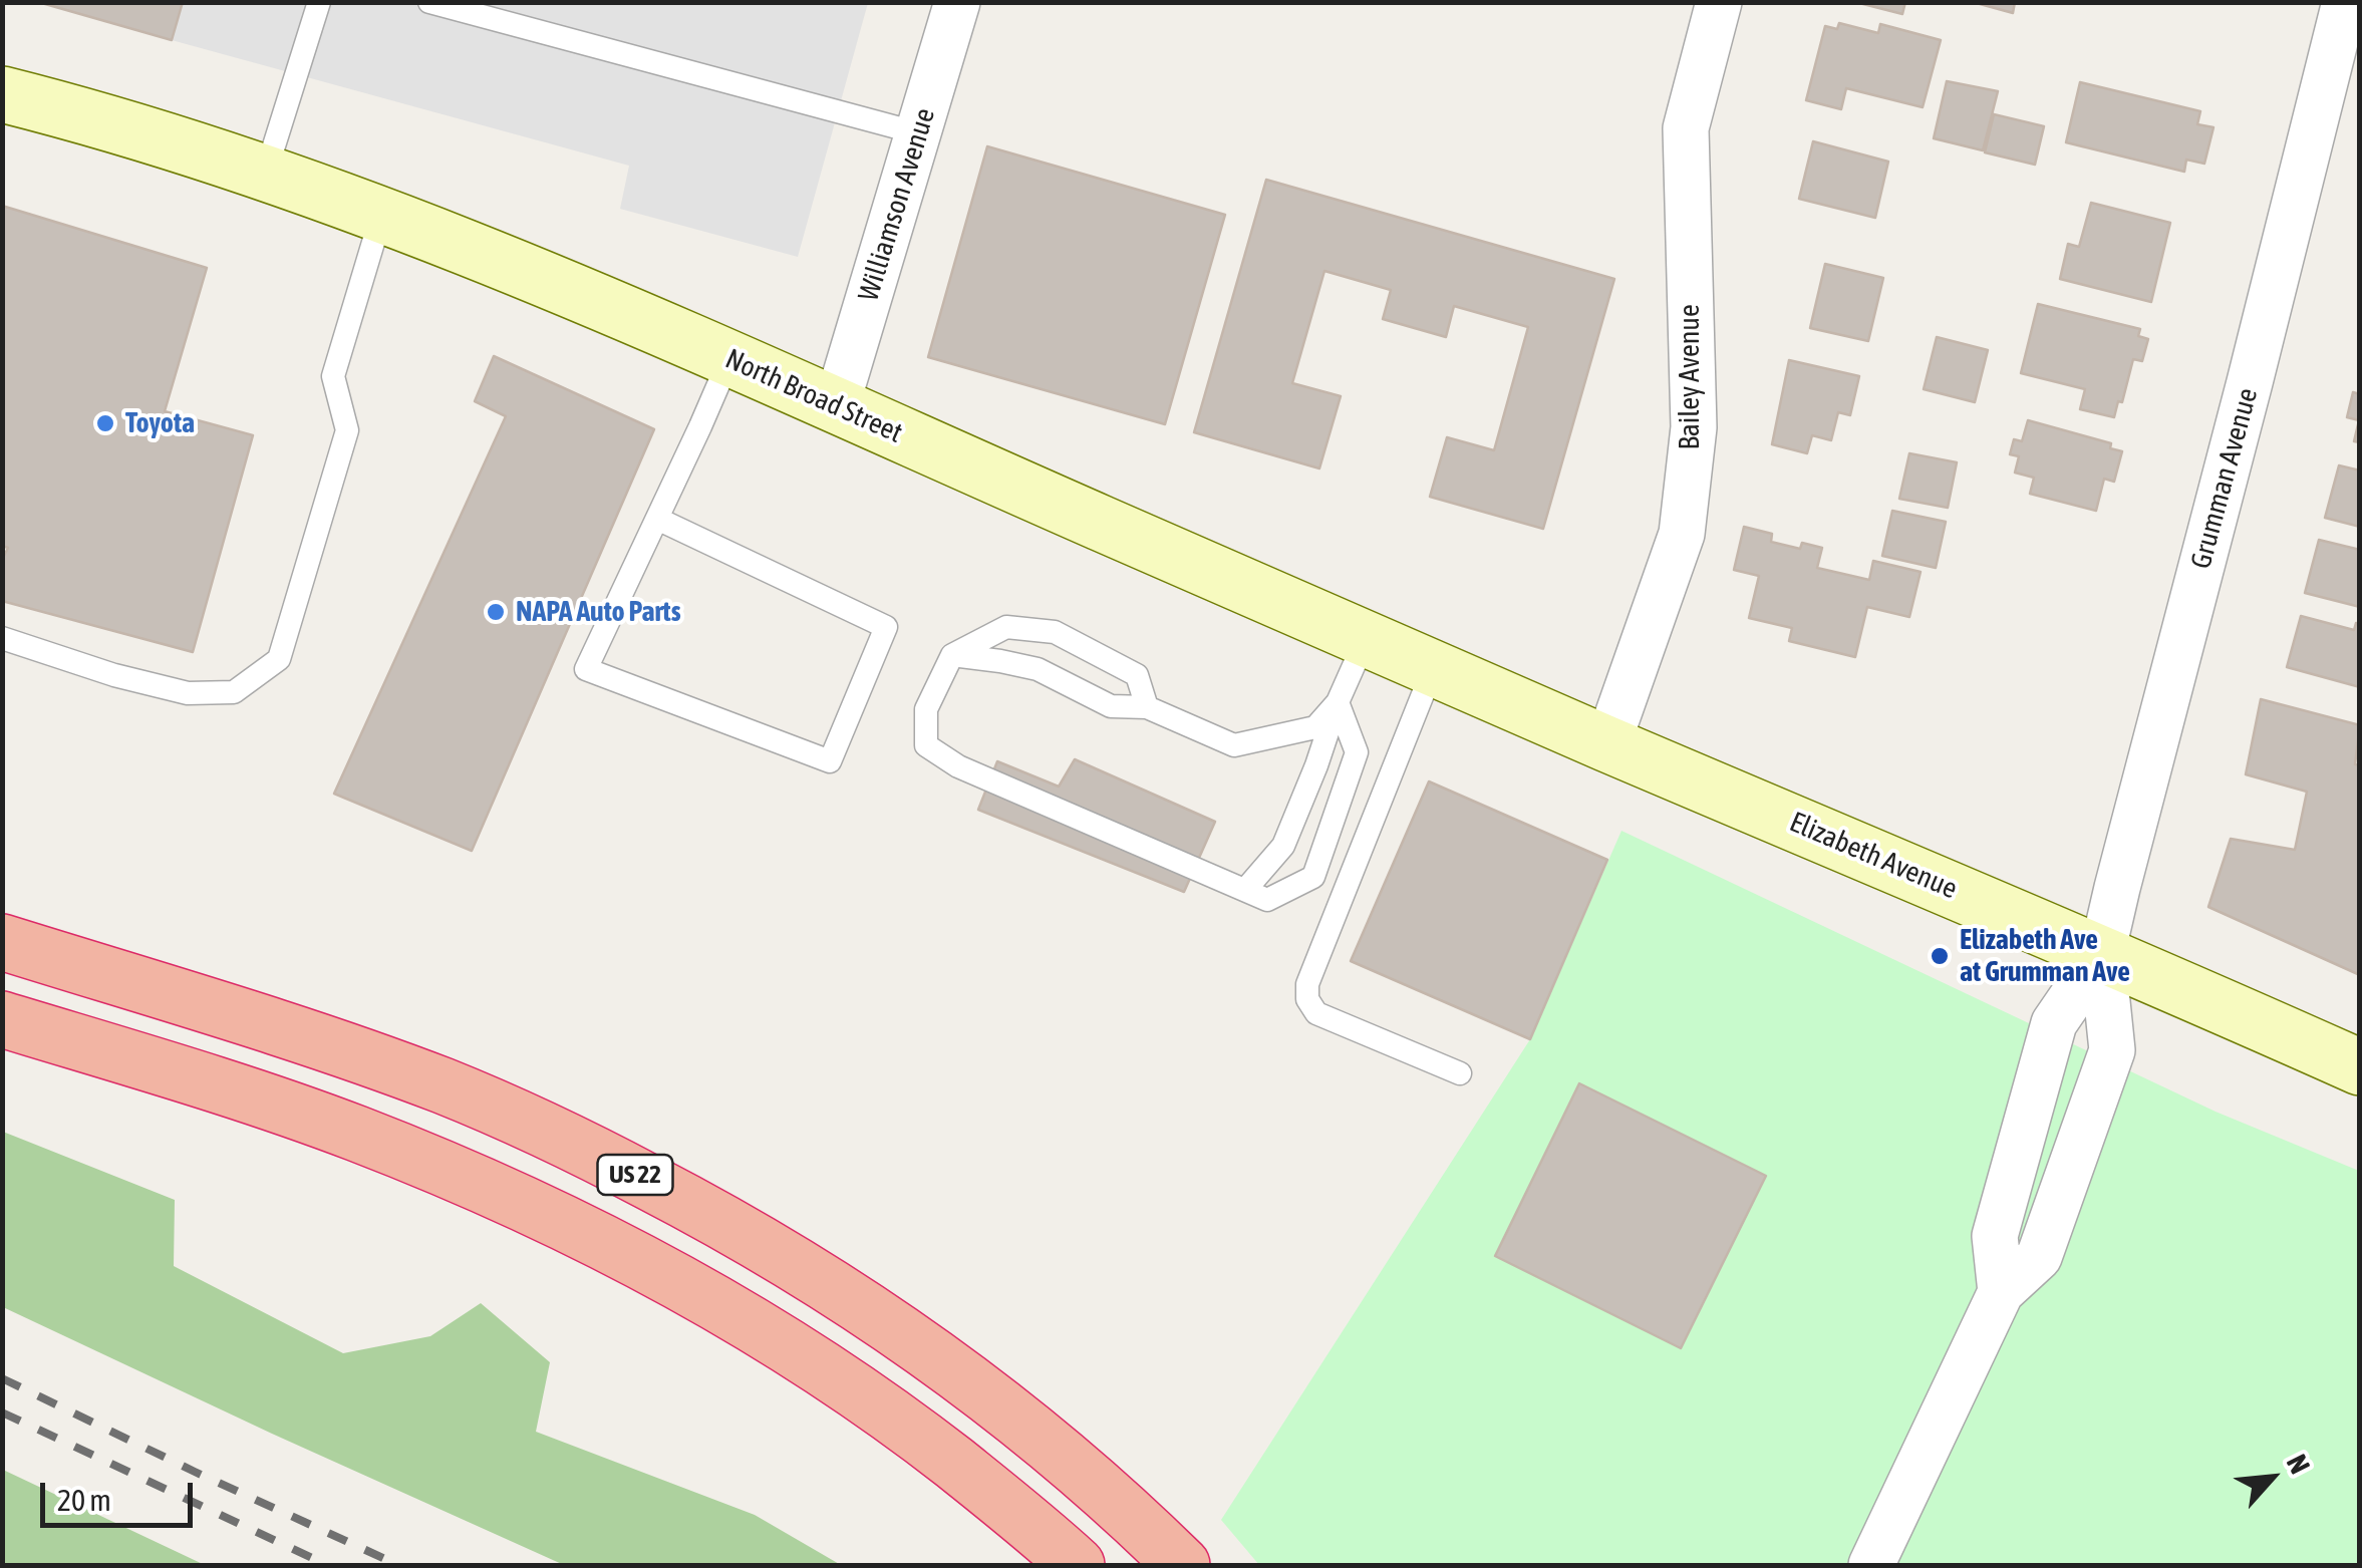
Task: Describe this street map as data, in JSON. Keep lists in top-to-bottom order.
{
  "streets": {
    "highway": ["US 22"],
    "main road": ["North Broad Street", "Elizabeth Avenue"],
    "street": ["Williamson Avenue", "Bailey Avenue", "Grumman Avenue"]
  },
  "crossings": [
    ["Williamson Avenue", "North Broad Street"],
    ["Bailey Avenue", "North Broad Street"],
    ["Bailey Avenue", "Elizabeth Avenue"],
    ["North Broad Street", "Elizabeth Avenue"],
    ["Grumman Avenue", "Elizabeth Avenue"]
  ],
  "places": ["Toyota", "NAPA Auto Parts", "Elizabeth Ave at Grumman Ave"],
  "scale_bar": "20 m",
  "north": "top right"
}
